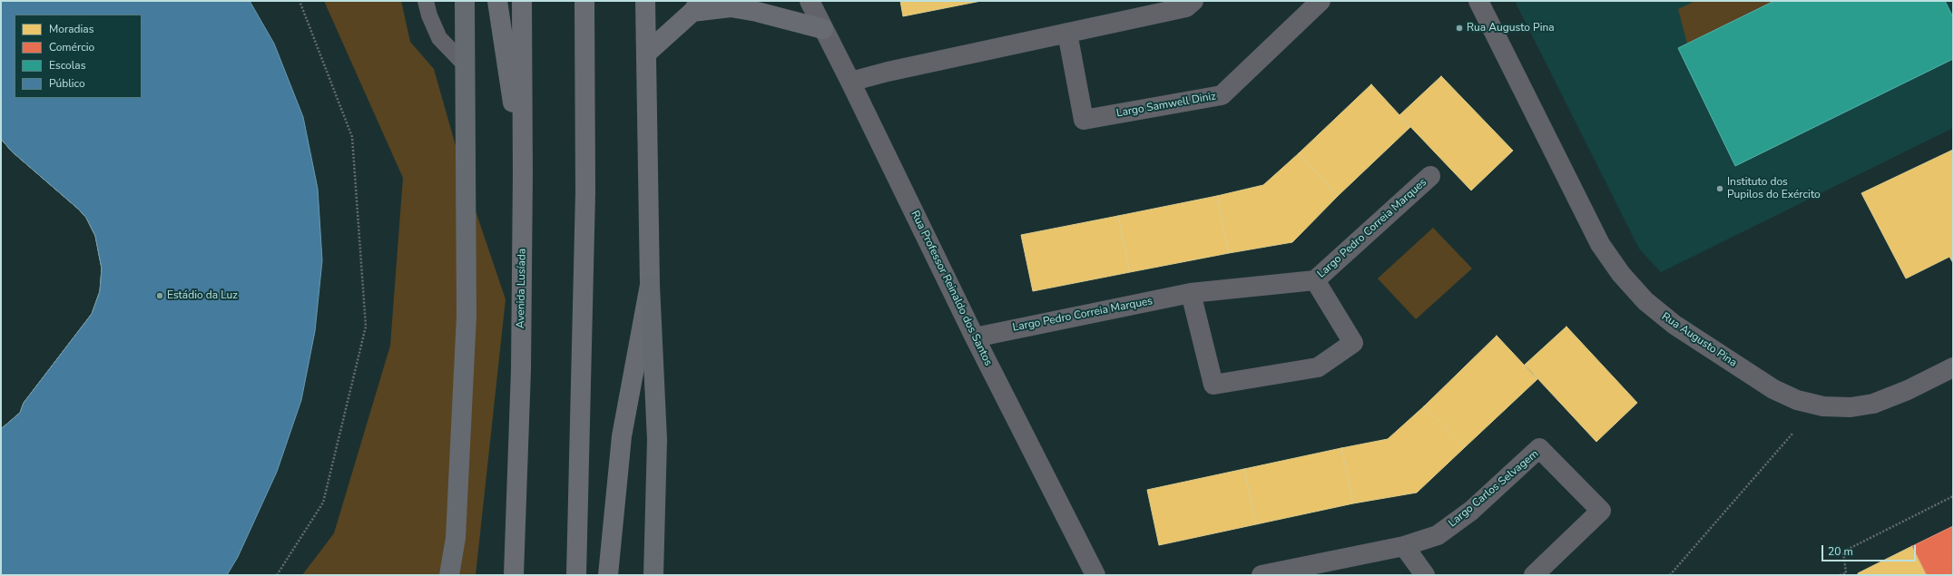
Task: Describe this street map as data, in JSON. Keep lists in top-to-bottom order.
{
  "streets": {
    "main road": ["Avenida Lusíada"],
    "street": [
      "Largo Samwell Diniz",
      "Largo Pedro Correia Marques",
      "Rua Professor Reinaldo dos Santos",
      "Rua Augusto Pina",
      "Largo Carlos Selvagem"
    ]
  },
  "crossings": [
    ["Largo Pedro Correia Marques", "Rua Professor Reinaldo dos Santos"]
  ],
  "places": ["Rua Augusto Pina", "Instituto dos Pupilos do Exército", "Estádio da Luz"],
  "legend": [
    "Moradias",
    "Comércio",
    "Escolas",
    "Público"
  ],
  "scale_bar": "20 m"
}
